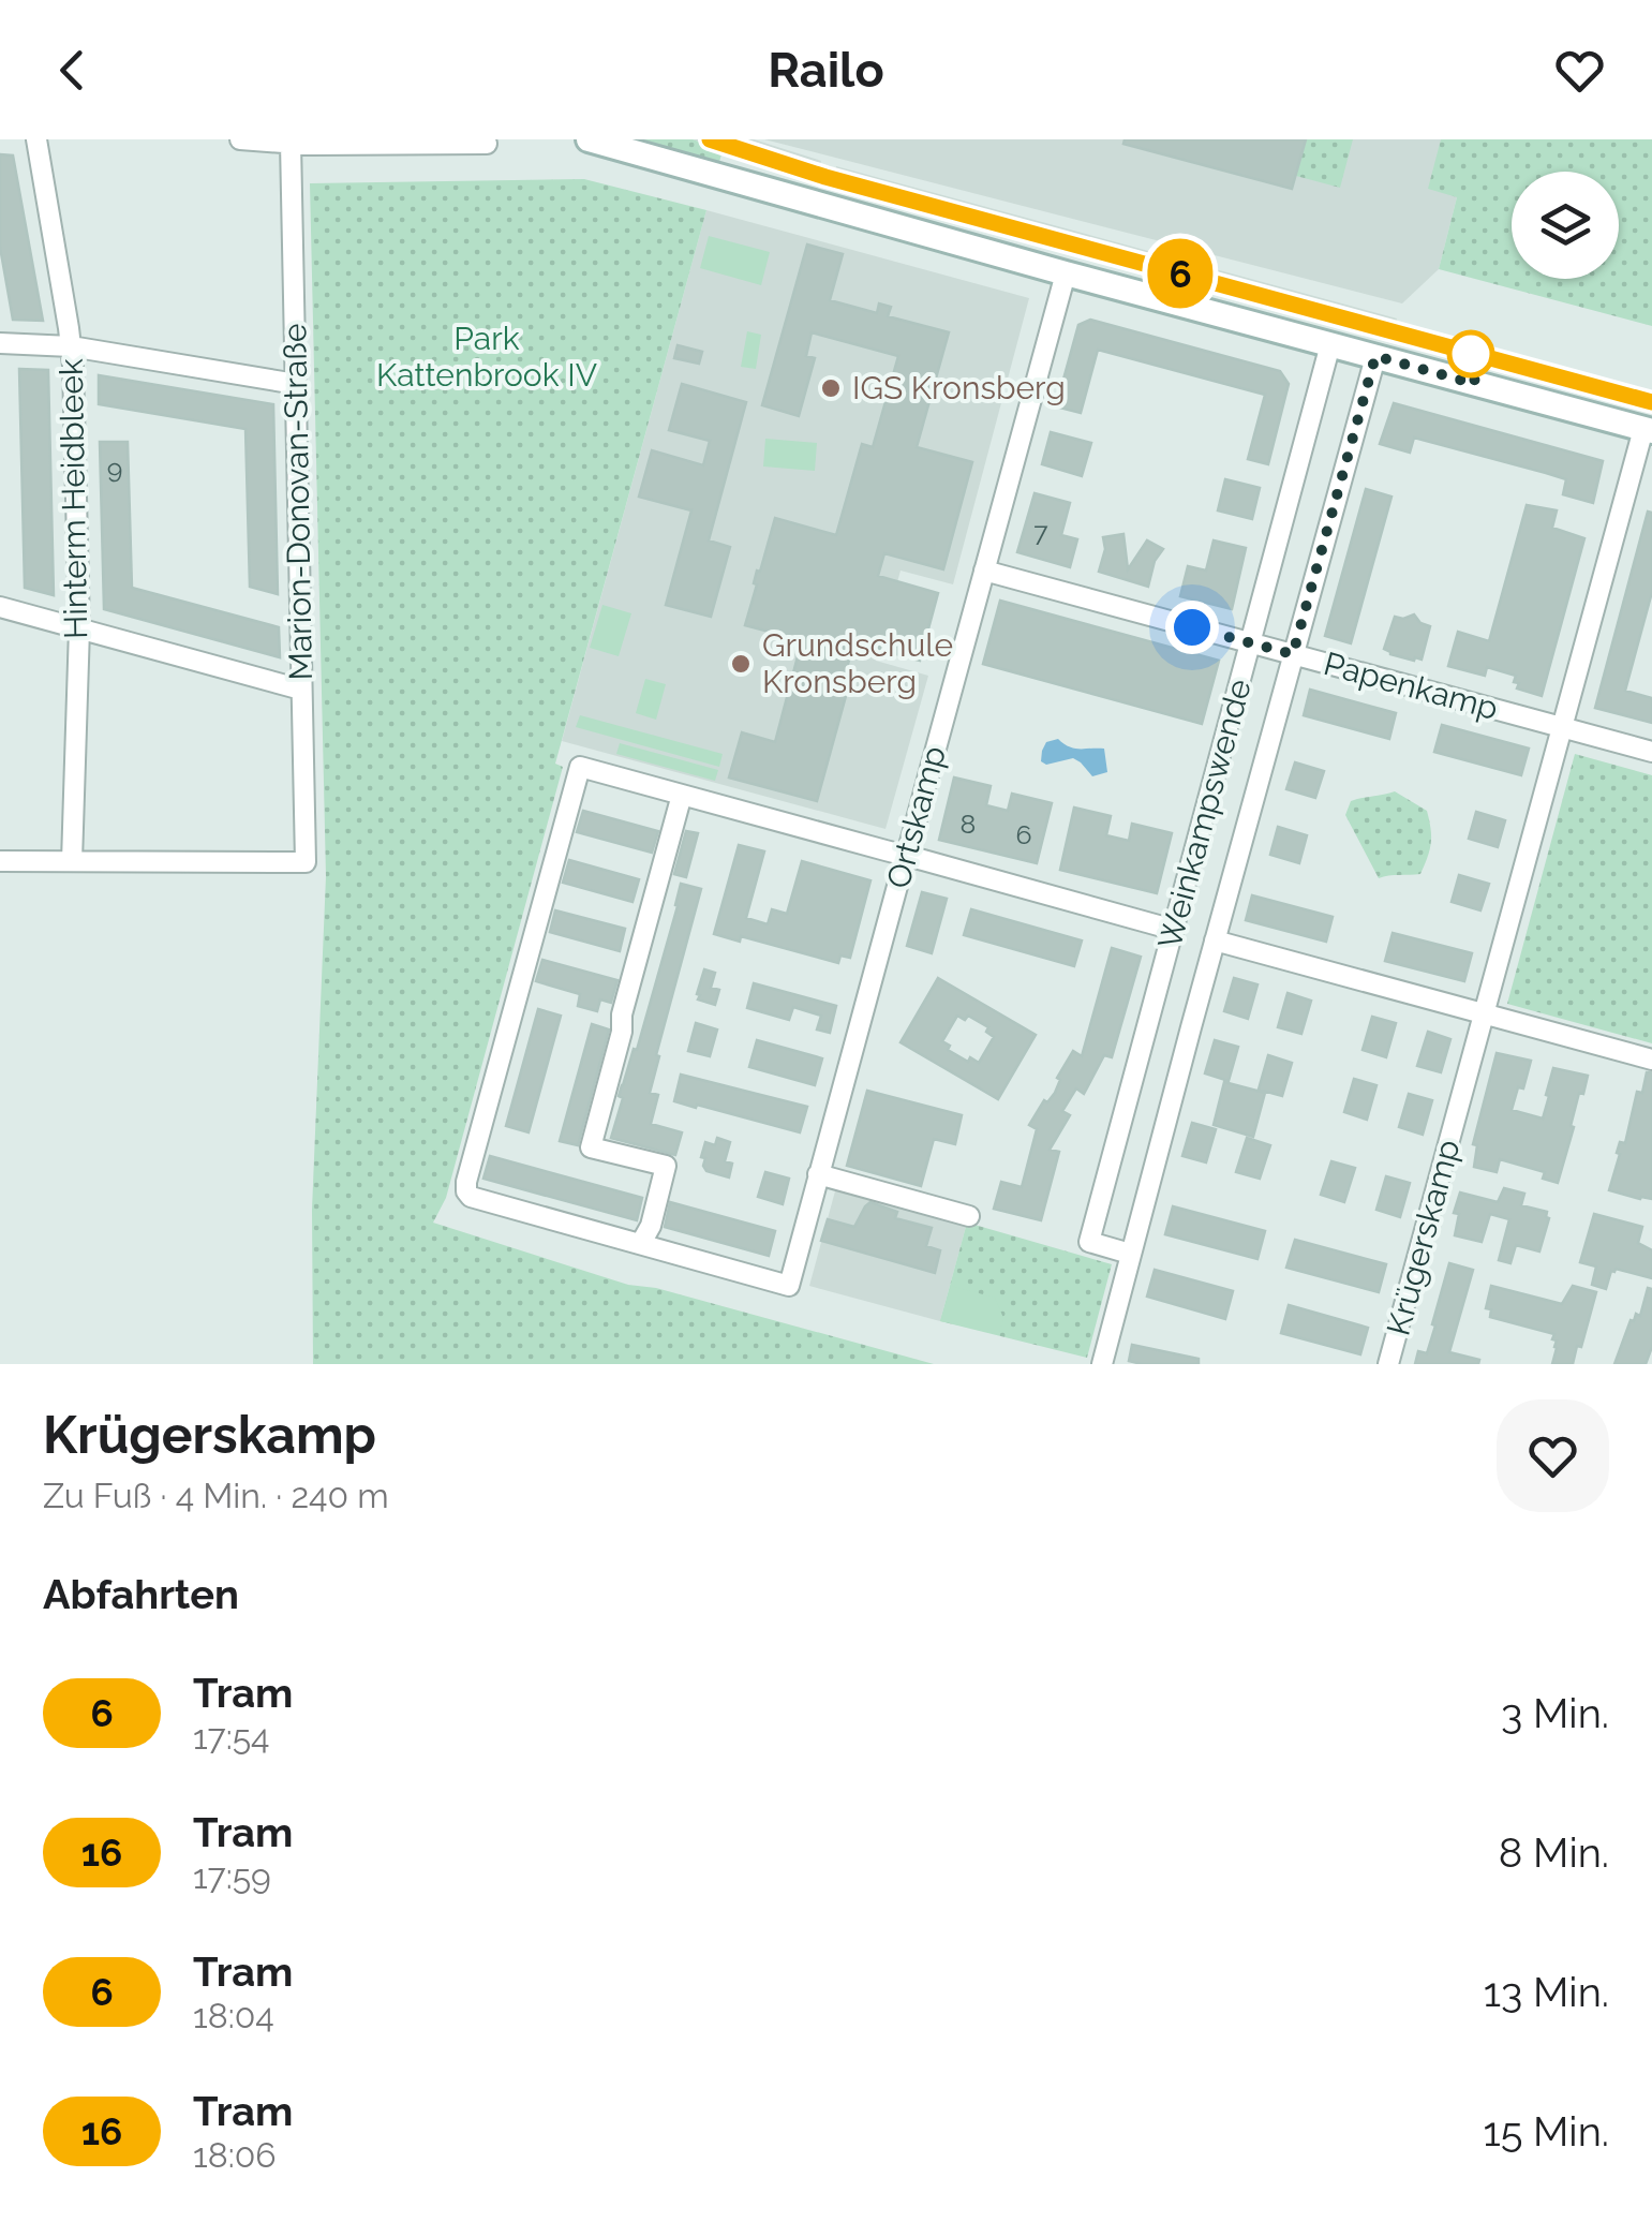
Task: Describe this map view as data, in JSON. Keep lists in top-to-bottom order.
{
  "streets": {
    "street": [
      "Hinterm Heidbleek",
      "Marion-Donovan-Straße",
      "Papenkamp",
      "Weinkampswende",
      "Ortskamp",
      "Krügerskamp"
    ]
  },
  "crossings": [
    ["Hinterm Heidbleek", "Marion-Donovan-Straße"],
    ["Papenkamp", "Weinkampswende"],
    ["Papenkamp", "Ortskamp"],
    ["Papenkamp", "Krügerskamp"]
  ],
  "parks": ["Park Kattenbrook IV"],
  "places": ["IGS Kronsberg", "Grundschule Kronsberg"],
  "lines": ["tram line 6"],
  "house_numbers": [
    "9",
    "7",
    "8",
    "6"
  ],
  "page": {
    "header": "Railo",
    "on_map": "6",
    "heading": [
      ["Krügerskamp", "Zu Fuß · 4 Min. · 240 m"],
      "Abfahrten"
    ],
    "list": [
      {
        "mark": "6",
        "name": "Tram",
        "note": "17:54",
        "value": "3 Min."
      },
      {
        "mark": "16",
        "name": "Tram",
        "note": "17:59",
        "value": "8 Min."
      },
      {
        "mark": "6",
        "name": "Tram",
        "note": "18:04",
        "value": "13 Min."
      },
      {
        "mark": "16",
        "name": "Tram",
        "note": "18:06",
        "value": "15 Min."
      }
    ]
  }
}
